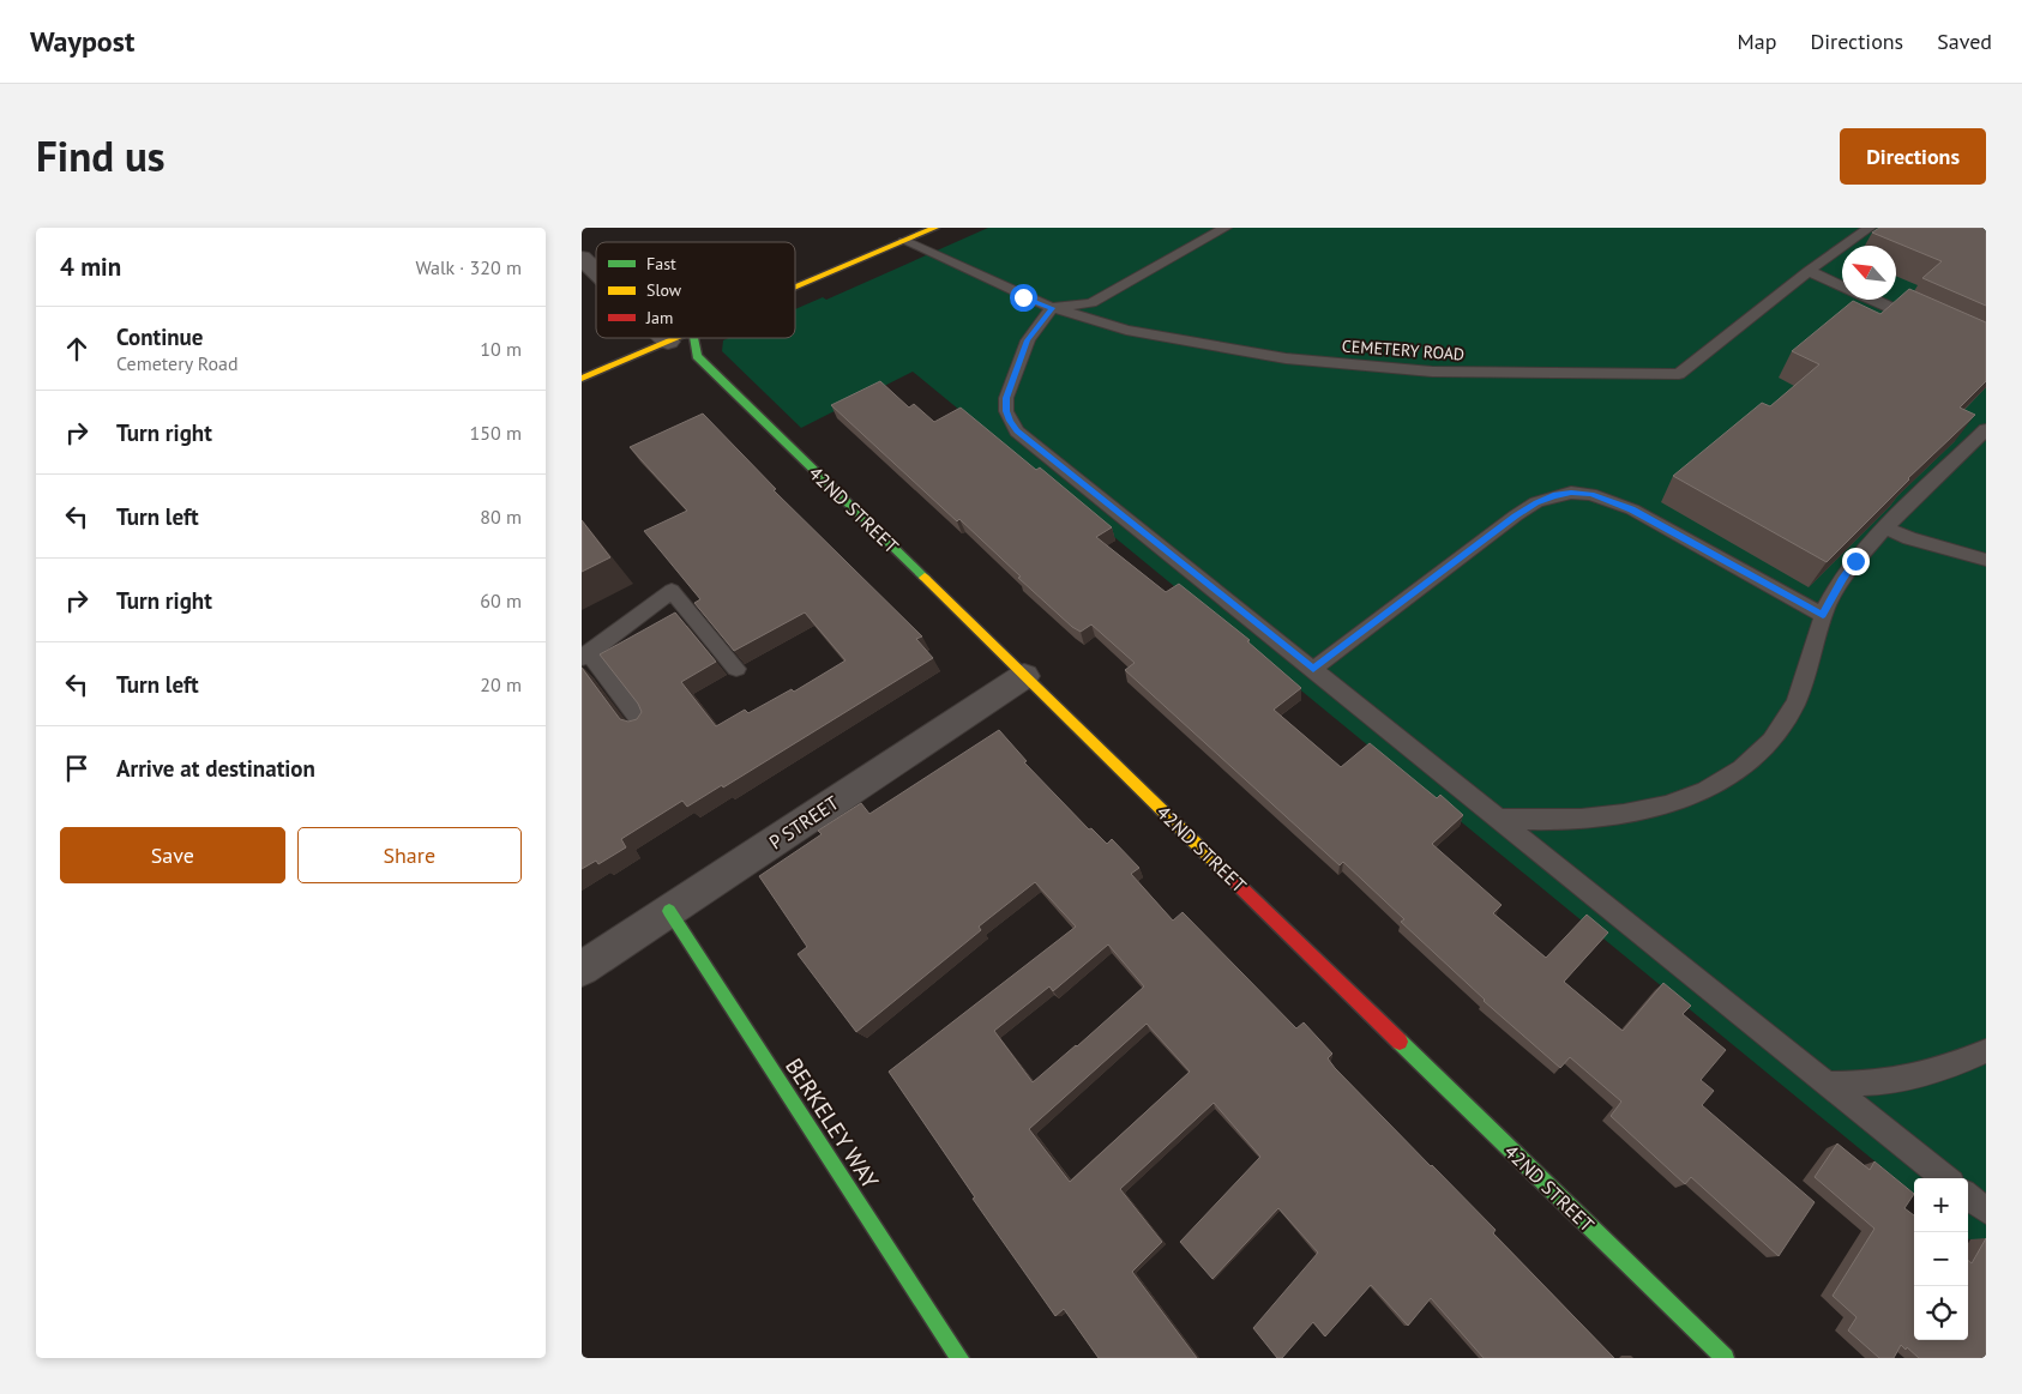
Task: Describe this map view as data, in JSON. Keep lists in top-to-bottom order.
{
  "streets": {
    "street": ["42ND STREET", "P STREET", "BERKELEY WAY"],
    "lane": ["CEMETERY ROAD"]
  },
  "crossings": [
    ["42ND STREET", "P STREET"],
    ["P STREET", "BERKELEY WAY"]
  ],
  "legend": ["Fast", "Slow", "Jam"],
  "north": "top left",
  "page": {
    "header": "Waypost",
    "nav": ["Map", "Directions", "Saved"],
    "title": "Find us",
    "buttons": [
      "Directions",
      ["Save", "Share"]
    ],
    "heading": ["4 min", "Walk · 320 m"],
    "list": [
      ["Continue", "Cemetery Road", "10 m"],
      ["Turn right", "150 m"],
      ["Turn left", "80 m"],
      ["Turn right", "60 m"],
      ["Turn left", "20 m"],
      "Arrive at destination"
    ],
    "map_buttons": ["+", "−"]
  }
}
